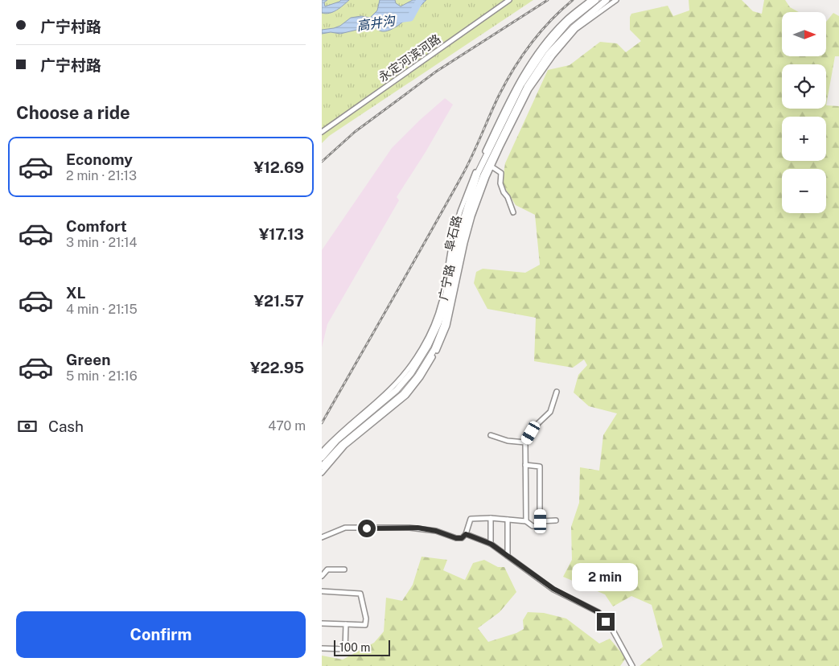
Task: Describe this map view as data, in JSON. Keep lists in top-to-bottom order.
{
  "streets": {
    "highway": ["阜石路"],
    "street": ["永定河滨河路", "广宁路"]
  },
  "water": ["高井沟"],
  "scale_bar": "100 m",
  "north": "right",
  "page": {
    "banner": ["广宁村路", "广宁村路"],
    "map_buttons": ["+", "−"],
    "heading": "Choose a ride",
    "list": [
      {
        "name": "Economy",
        "note": "2 min · 21:13",
        "value": "¥12.69"
      },
      {
        "name": "Comfort",
        "note": "3 min · 21:14",
        "value": "¥17.13"
      },
      {
        "name": "XL",
        "note": "4 min · 21:15",
        "value": "¥21.57"
      },
      {
        "name": "Green",
        "note": "5 min · 21:16",
        "value": "¥22.95"
      }
    ],
    "pay": ["Cash", "470 m"],
    "bubble": "2 min",
    "buttons": "Confirm",
    "scale": "100 m"
  }
}
